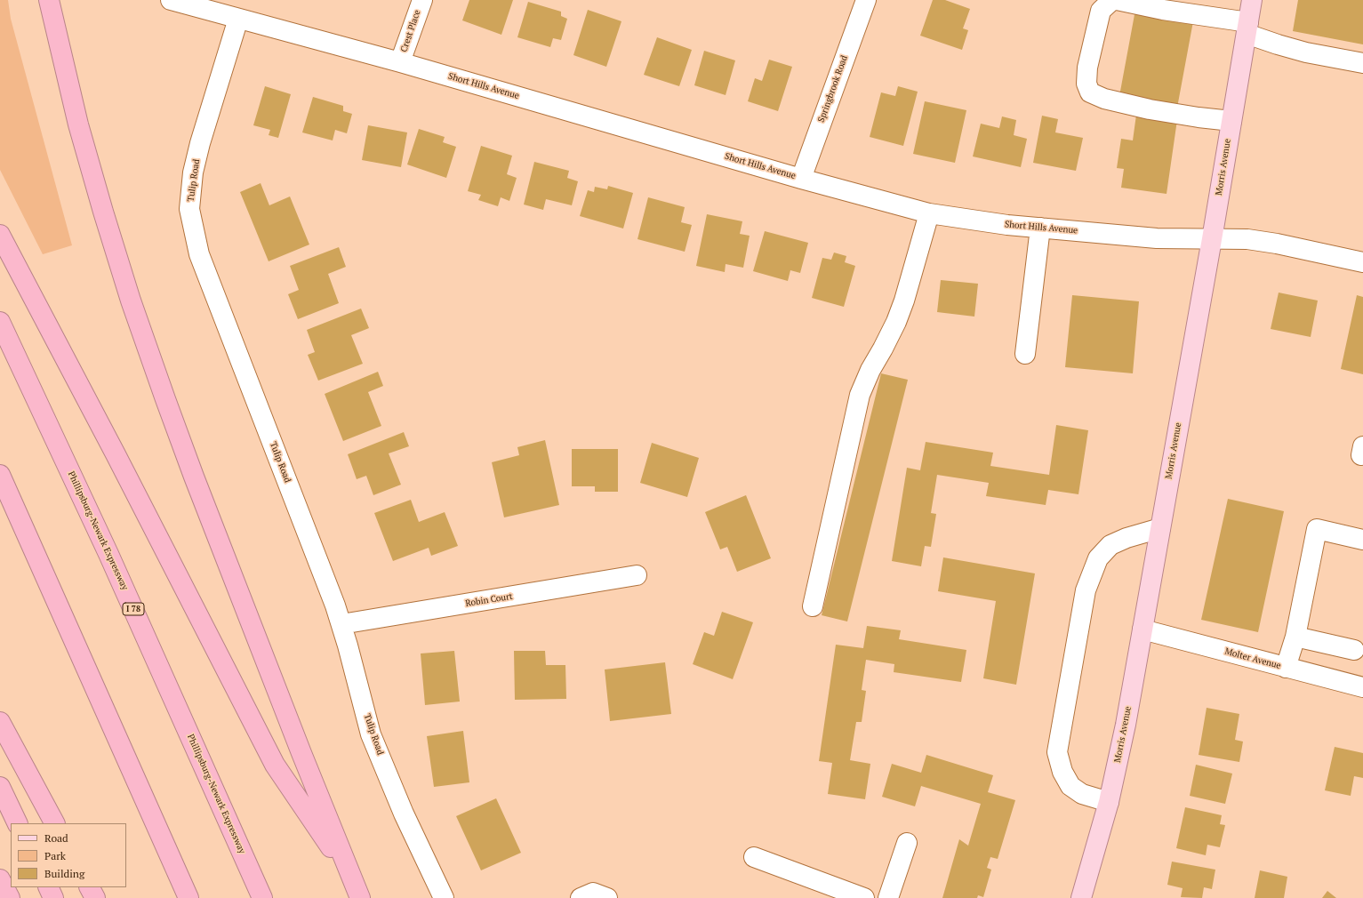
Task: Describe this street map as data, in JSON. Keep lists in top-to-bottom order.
{
  "streets": {
    "highway": ["Phillipsburg-Newark Expressway", "I 78"],
    "main road": ["Morris Avenue"],
    "street": [
      "Crest Place",
      "Short Hills Avenue",
      "Springbrook Road",
      "Tulip Road",
      "Robin Court",
      "Molter Avenue"
    ]
  },
  "crossings": [
    ["Crest Place", "Short Hills Avenue"],
    ["Short Hills Avenue", "Springbrook Road"],
    ["Short Hills Avenue", "Morris Avenue"],
    ["Short Hills Avenue", "Tulip Road"],
    ["Morris Avenue", "Molter Avenue"],
    ["Tulip Road", "Robin Court"]
  ],
  "legend": ["Road", "Park", "Building"]
}
